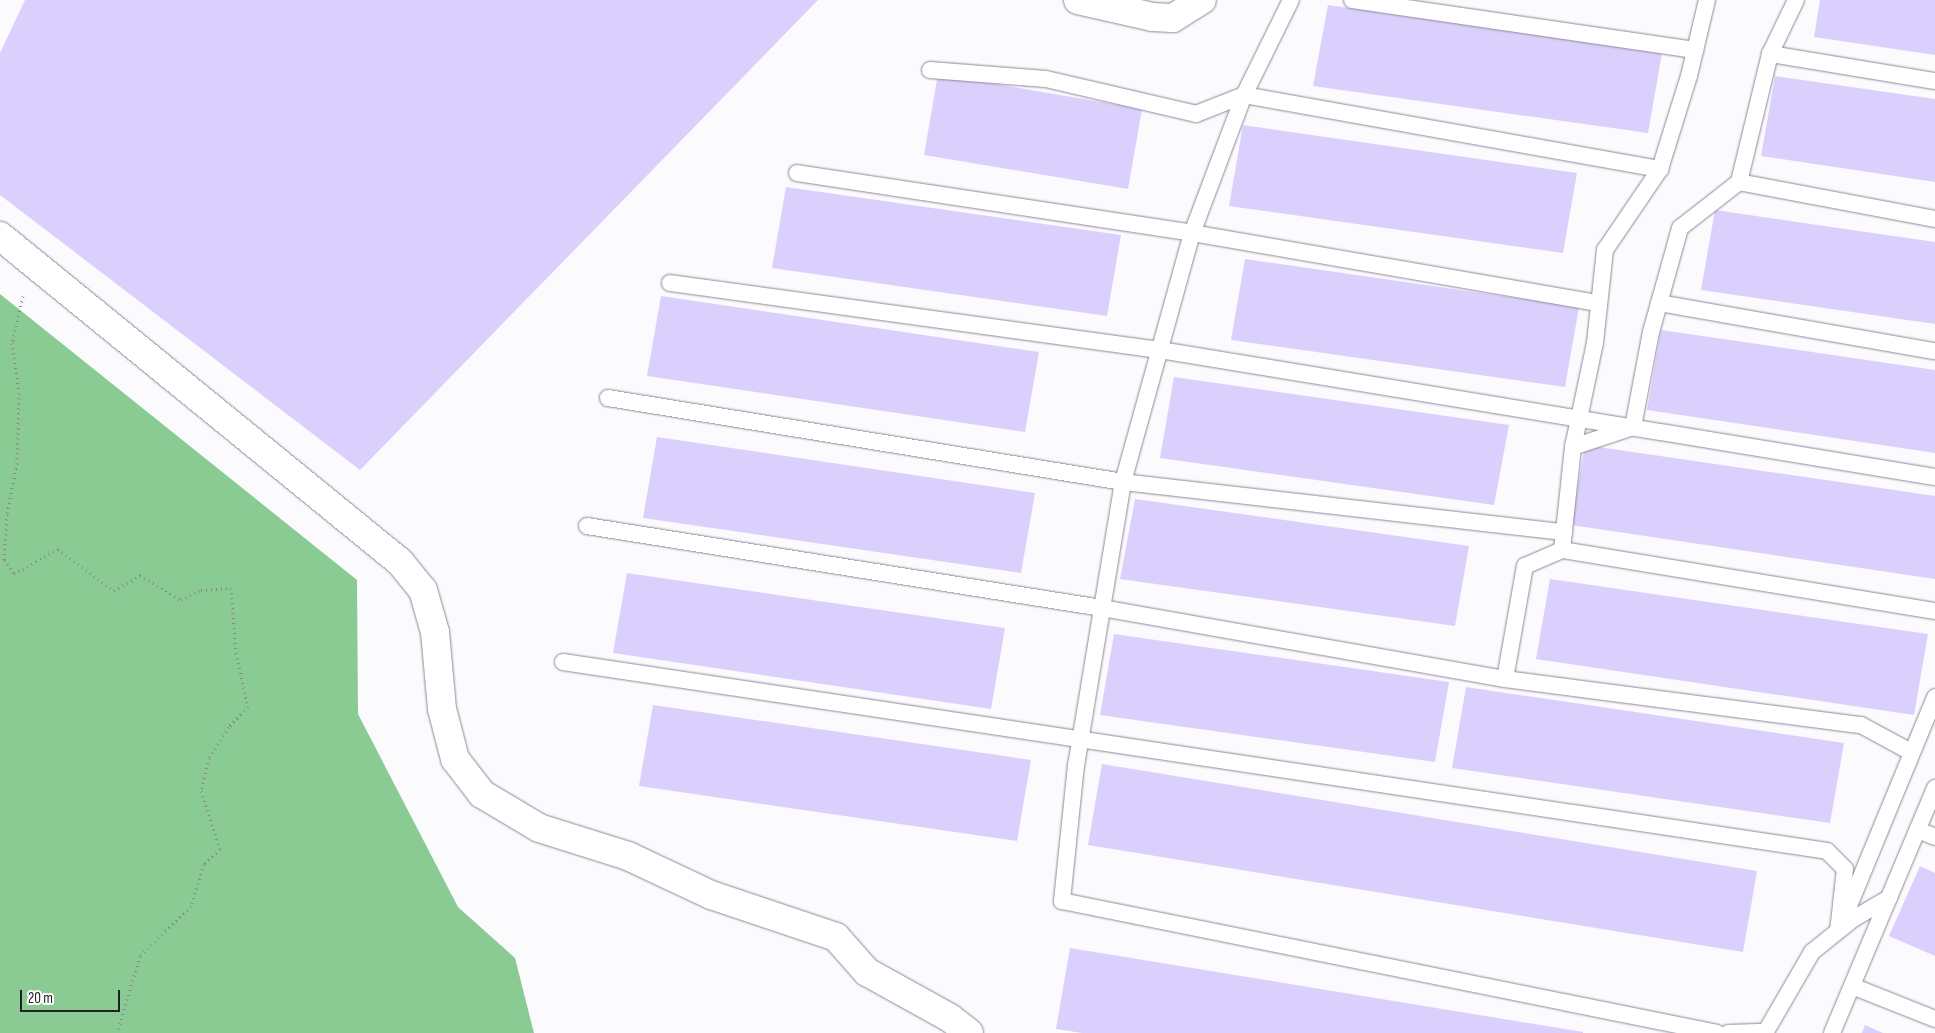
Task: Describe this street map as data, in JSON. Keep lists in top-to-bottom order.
{
  "scale_bar": "20 m"
}
